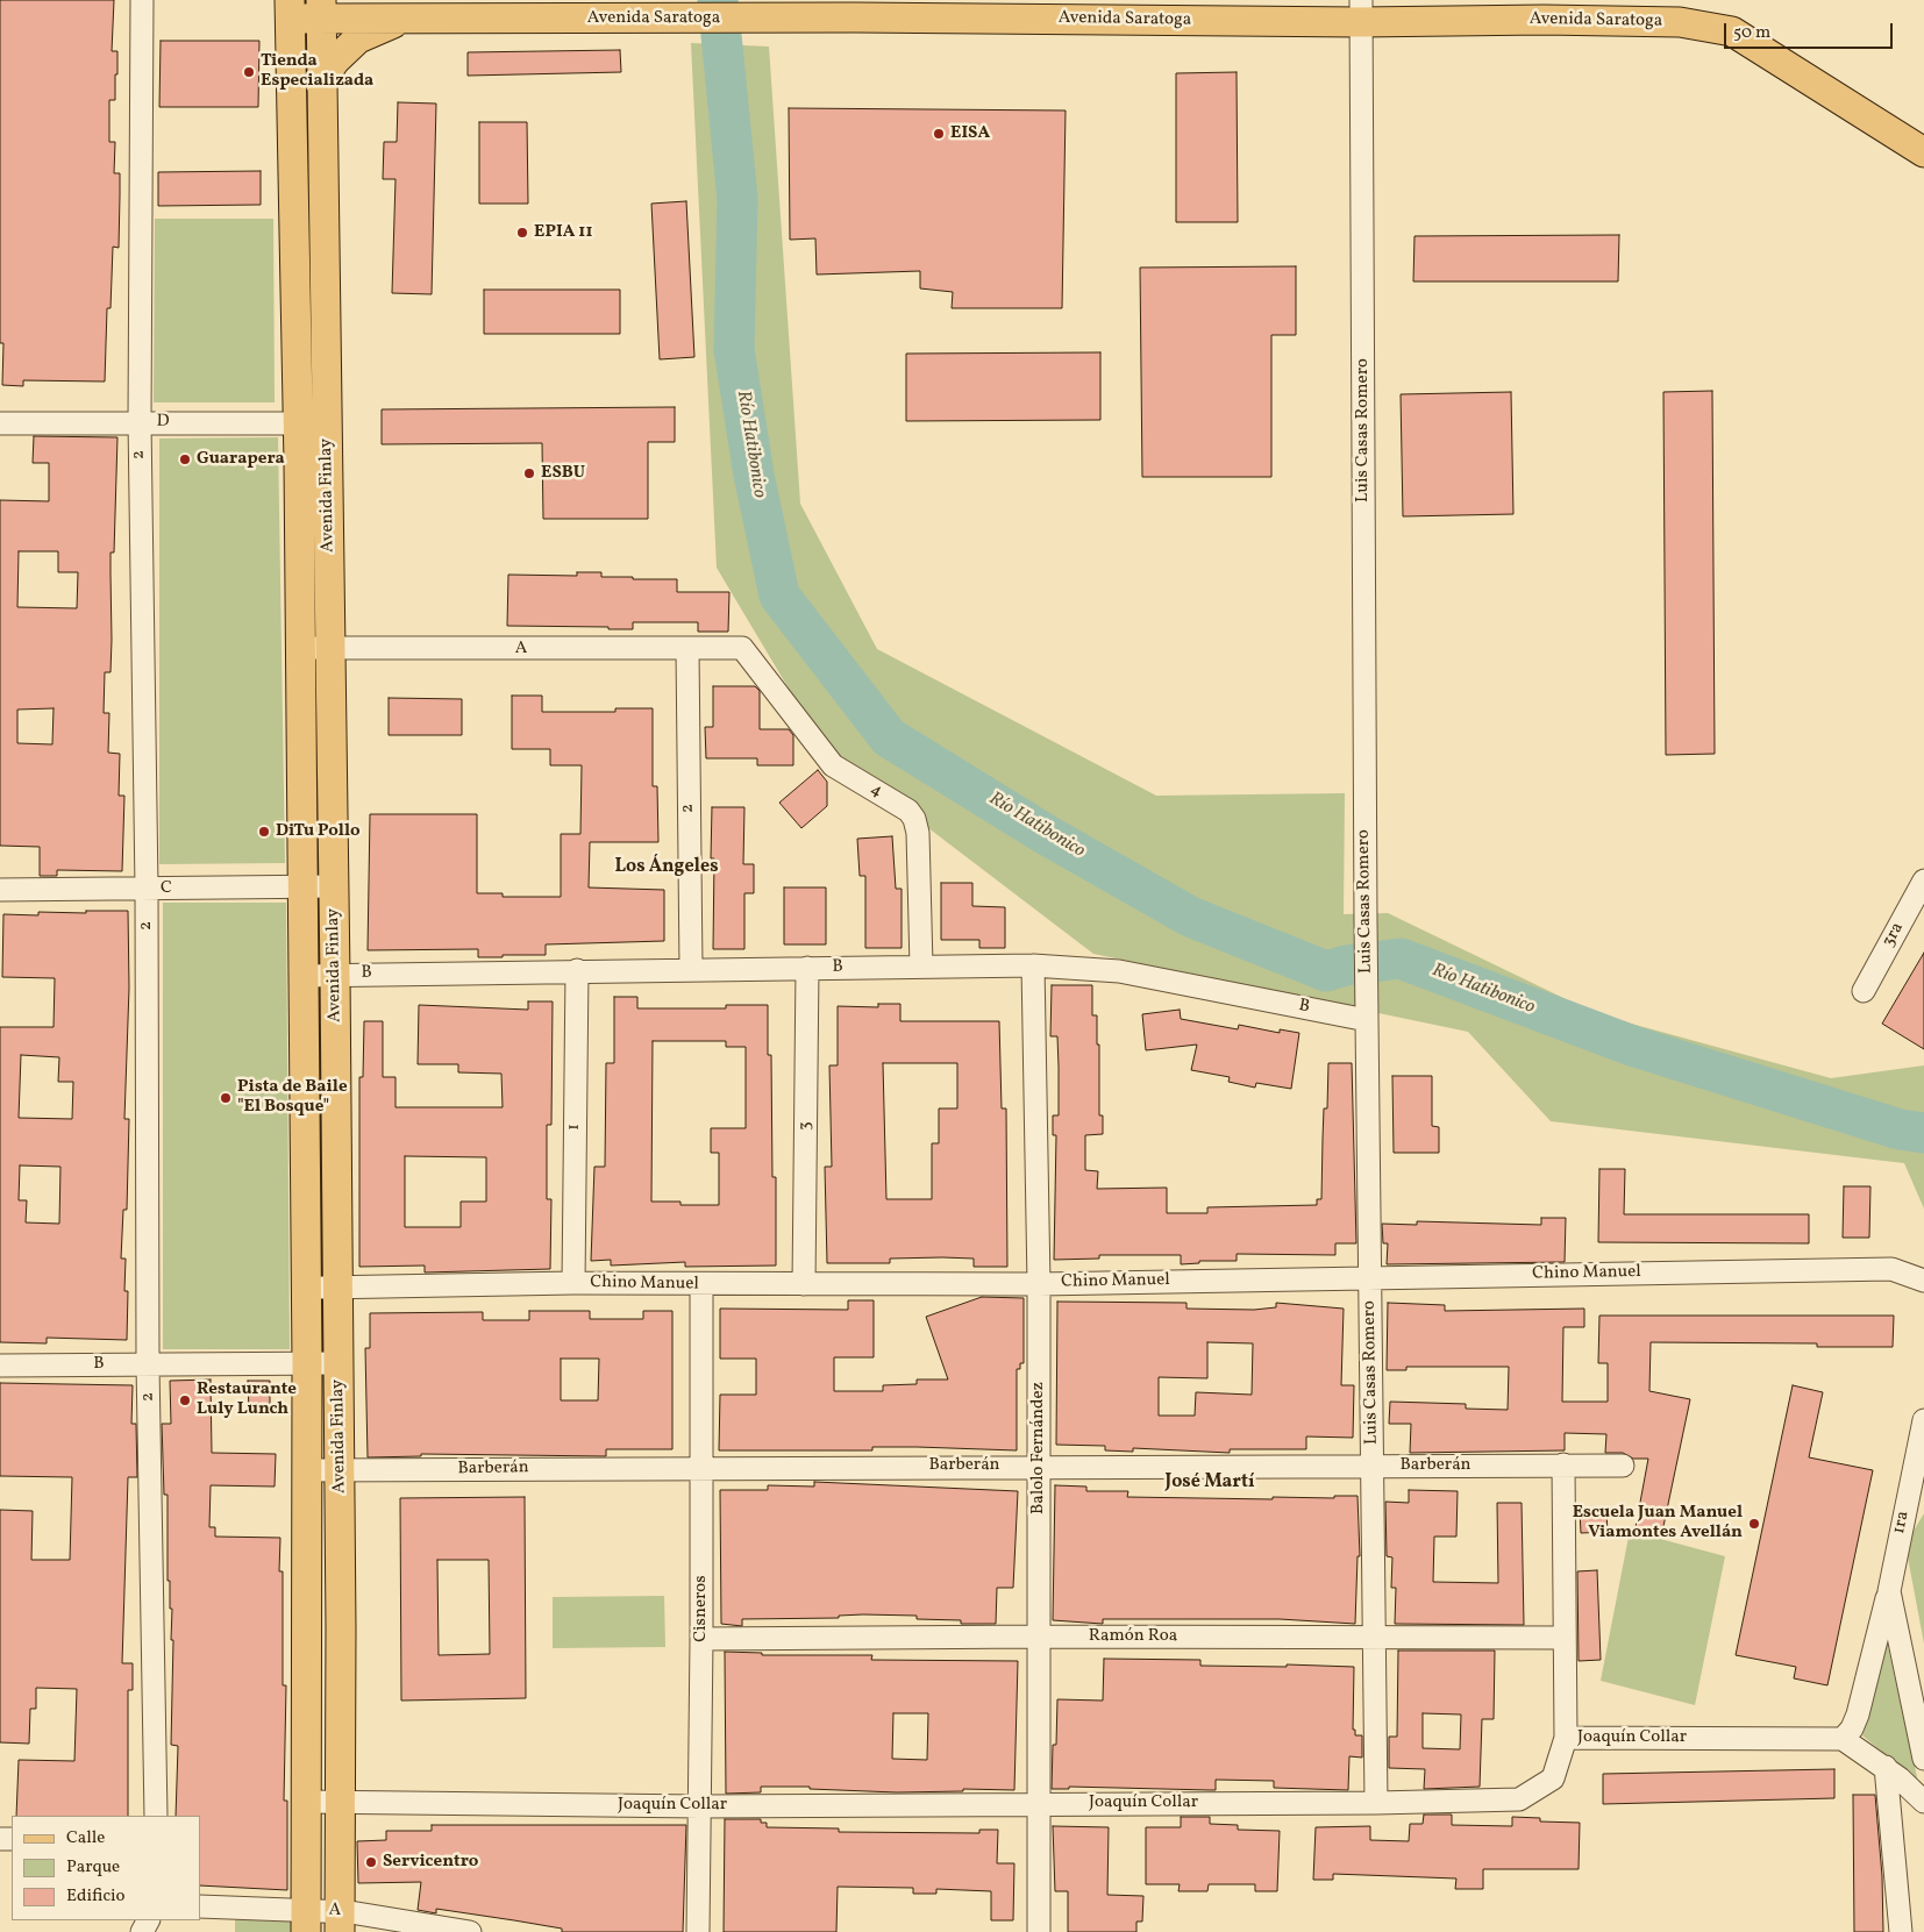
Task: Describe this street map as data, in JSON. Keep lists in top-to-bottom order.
{
  "streets": {
    "main road": ["Avenida Saratoga", "Avenida Finlay"],
    "street": [
      "D",
      "Luis Casas Romero",
      "2",
      "A",
      "4",
      "C",
      "3ra",
      "B",
      "3",
      "1",
      "Chino Manuel",
      "Balolo Fernández",
      "Barberán",
      "1ra",
      "Cisneros",
      "Ramón Roa",
      "Joaquín Collar"
    ]
  },
  "crossings": [
    ["Avenida Saratoga", "Luis Casas Romero"],
    ["Avenida Saratoga", "Avenida Finlay"],
    ["D", "2"],
    ["D", "Avenida Finlay"],
    ["Luis Casas Romero", "B"],
    ["Luis Casas Romero", "Chino Manuel"],
    ["Luis Casas Romero", "Barberán"],
    ["Luis Casas Romero", "Ramón Roa"],
    ["Luis Casas Romero", "Joaquín Collar"],
    ["2", "A"],
    ["2", "C"],
    ["2", "B"],
    ["Avenida Finlay", "A"],
    ["Avenida Finlay", "C"],
    ["Avenida Finlay", "B"],
    ["Avenida Finlay", "Chino Manuel"],
    ["Avenida Finlay", "Barberán"],
    ["Avenida Finlay", "Joaquín Collar"],
    ["A", "4"],
    ["4", "B"],
    ["B", "3"],
    ["B", "1"],
    ["B", "Balolo Fernández"],
    ["3", "Chino Manuel"],
    ["1", "Chino Manuel"],
    ["Chino Manuel", "Balolo Fernández"],
    ["Chino Manuel", "Cisneros"],
    ["Balolo Fernández", "Barberán"],
    ["Balolo Fernández", "Ramón Roa"],
    ["Balolo Fernández", "Joaquín Collar"],
    ["Barberán", "Cisneros"],
    ["1ra", "Joaquín Collar"],
    ["Cisneros", "Ramón Roa"],
    ["Cisneros", "Joaquín Collar"]
  ],
  "districts": ["Los Ángeles", "José Martí"],
  "water": ["Río Hatibonico"],
  "places": [
    "Tienda Especializada",
    "EISA",
    "EPIA 11",
    "Guarapera",
    "ESBU",
    "DiTu Pollo",
    "Pista de Baile \"El Bosque\"",
    "Restaurante Luly Lunch",
    "Escuela Juan Manuel Viamontes Avellán",
    "Servicentro"
  ],
  "legend": ["Calle", "Parque", "Edificio"],
  "scale_bar": "50 m"
}
